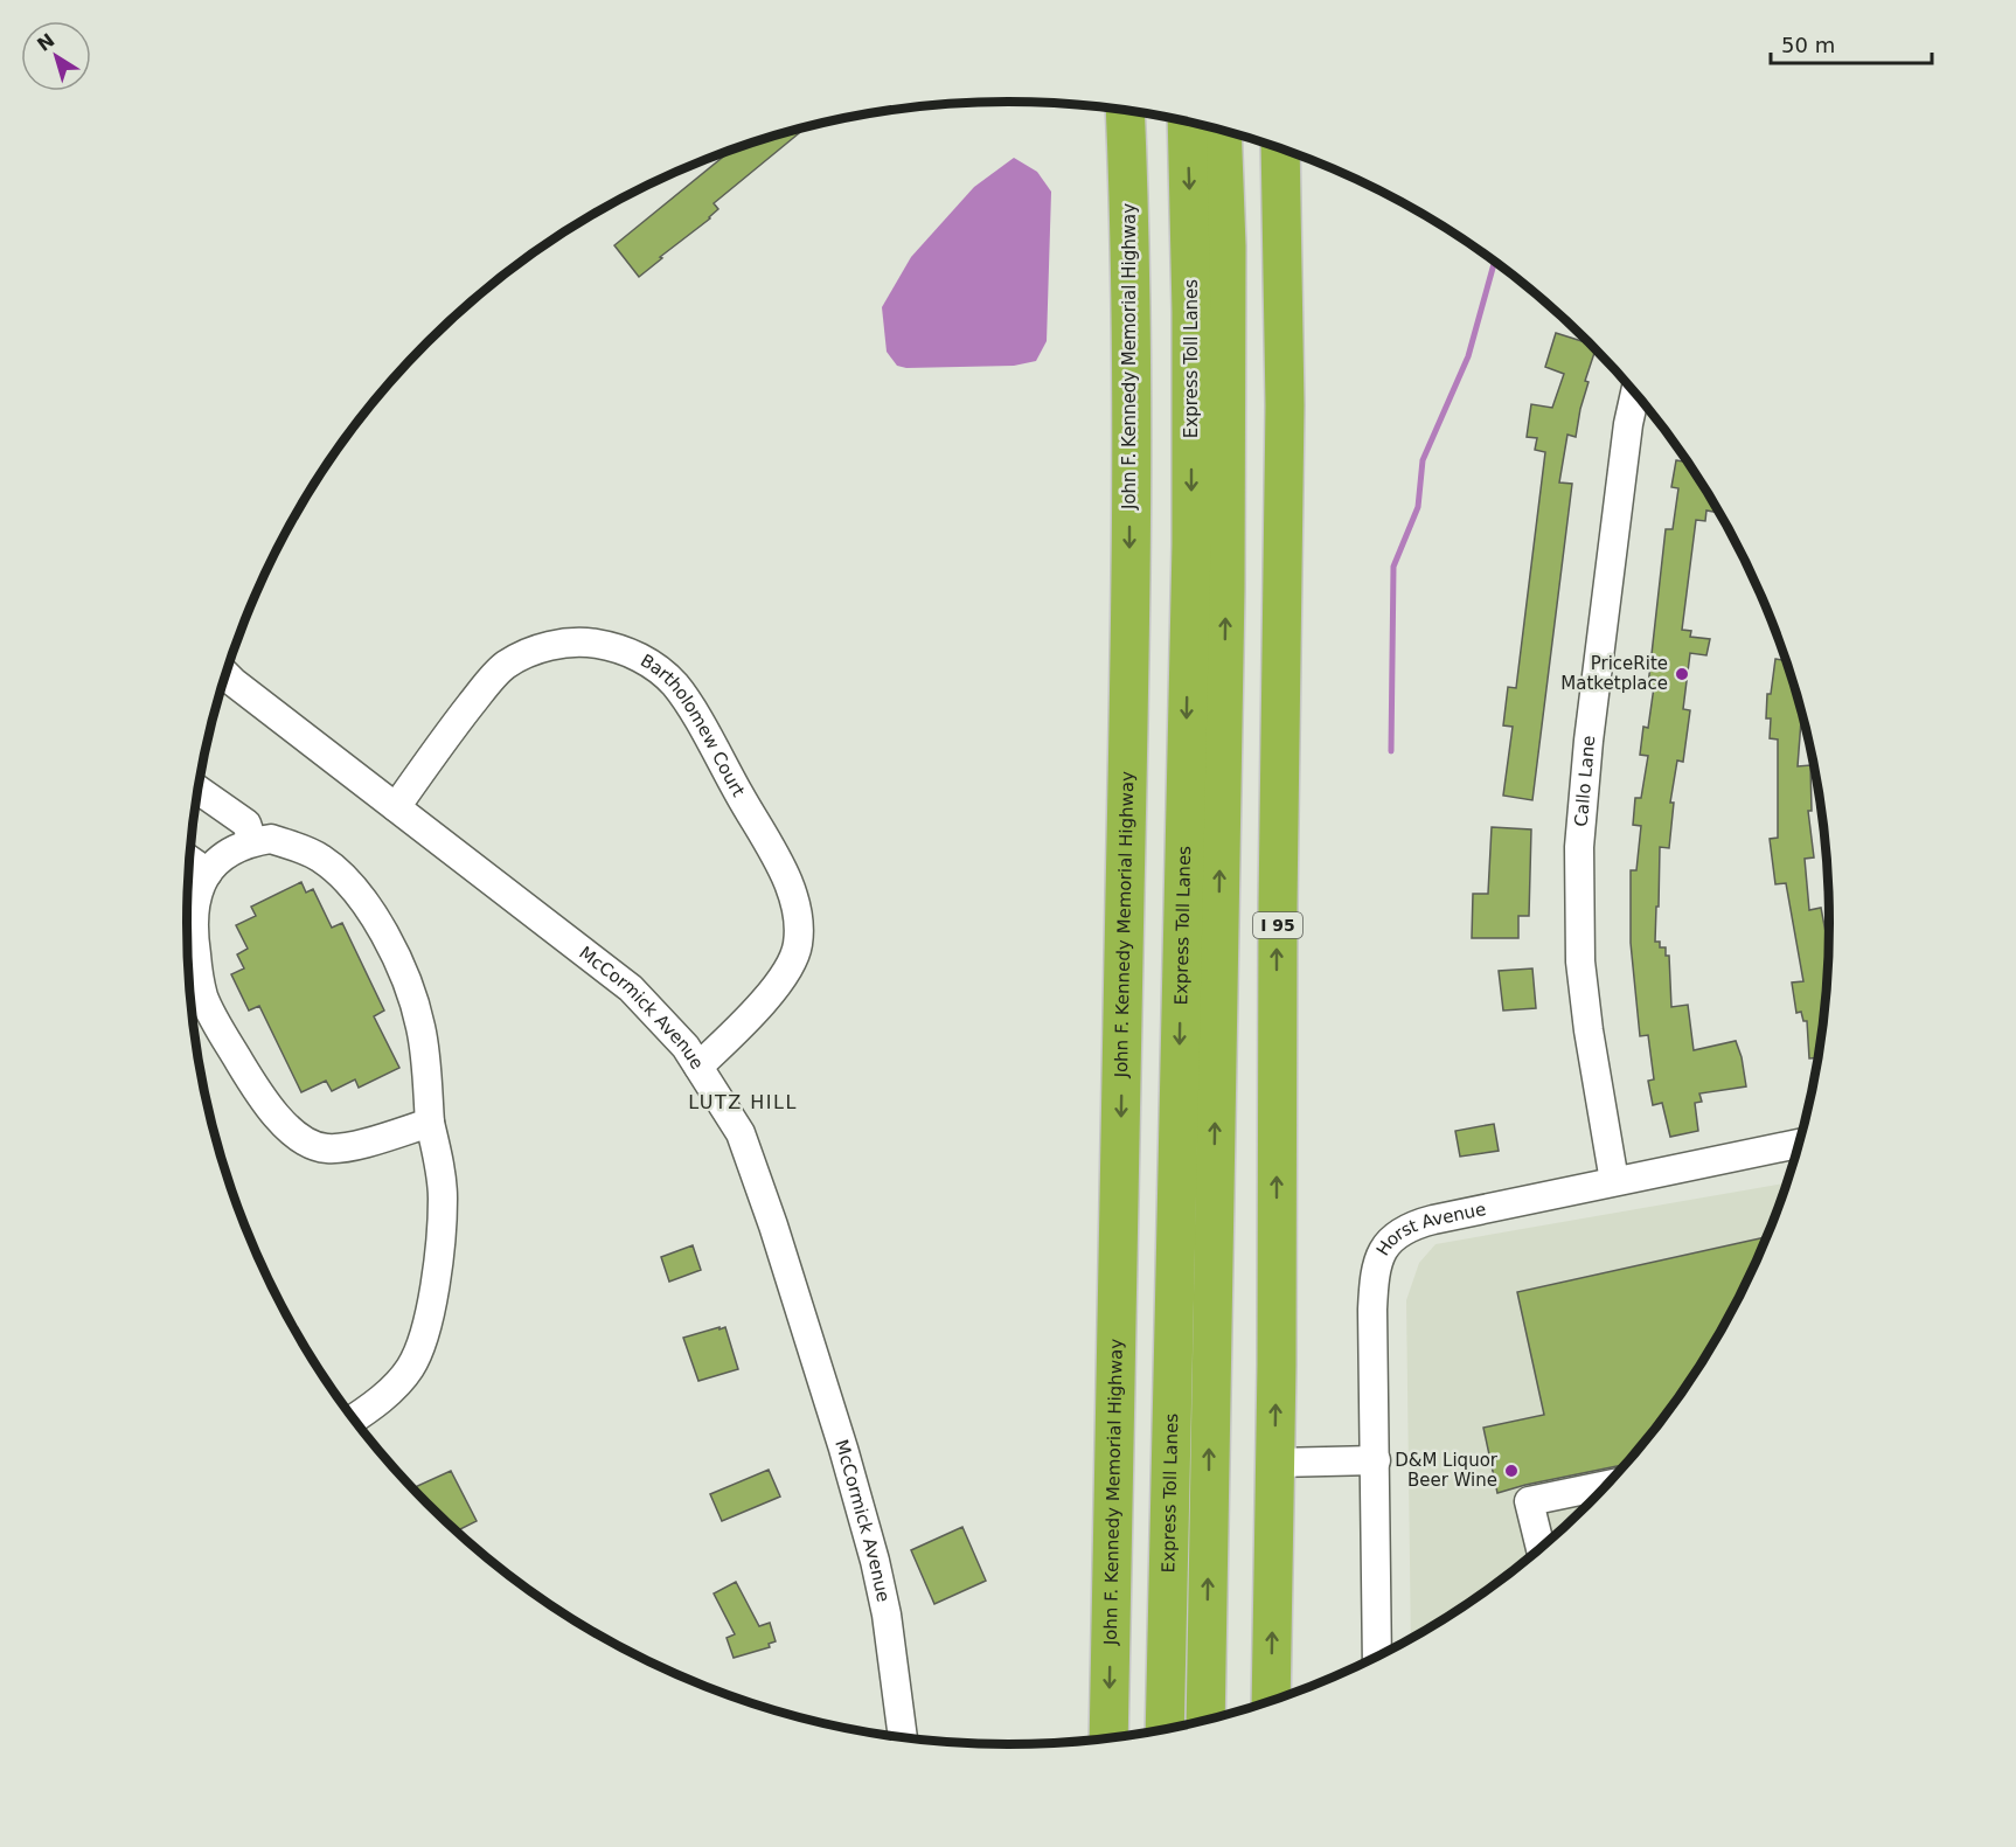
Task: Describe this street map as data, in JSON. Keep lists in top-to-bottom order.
{
  "streets": {
    "highway": ["John F. Kennedy Memorial Highway", "Express Toll Lanes", "I 95"],
    "street": [
      "Bartholomew Court",
      "Callo Lane",
      "McCormick Avenue",
      "Horst Avenue"
    ]
  },
  "crossings": [
    ["Bartholomew Court", "McCormick Avenue"],
    ["Callo Lane", "Horst Avenue"]
  ],
  "districts": ["LUTZ HILL"],
  "places": ["PriceRite Matketplace", "D&M Liquor Beer Wine"],
  "scale_bar": "50 m",
  "north": "top left"
}
